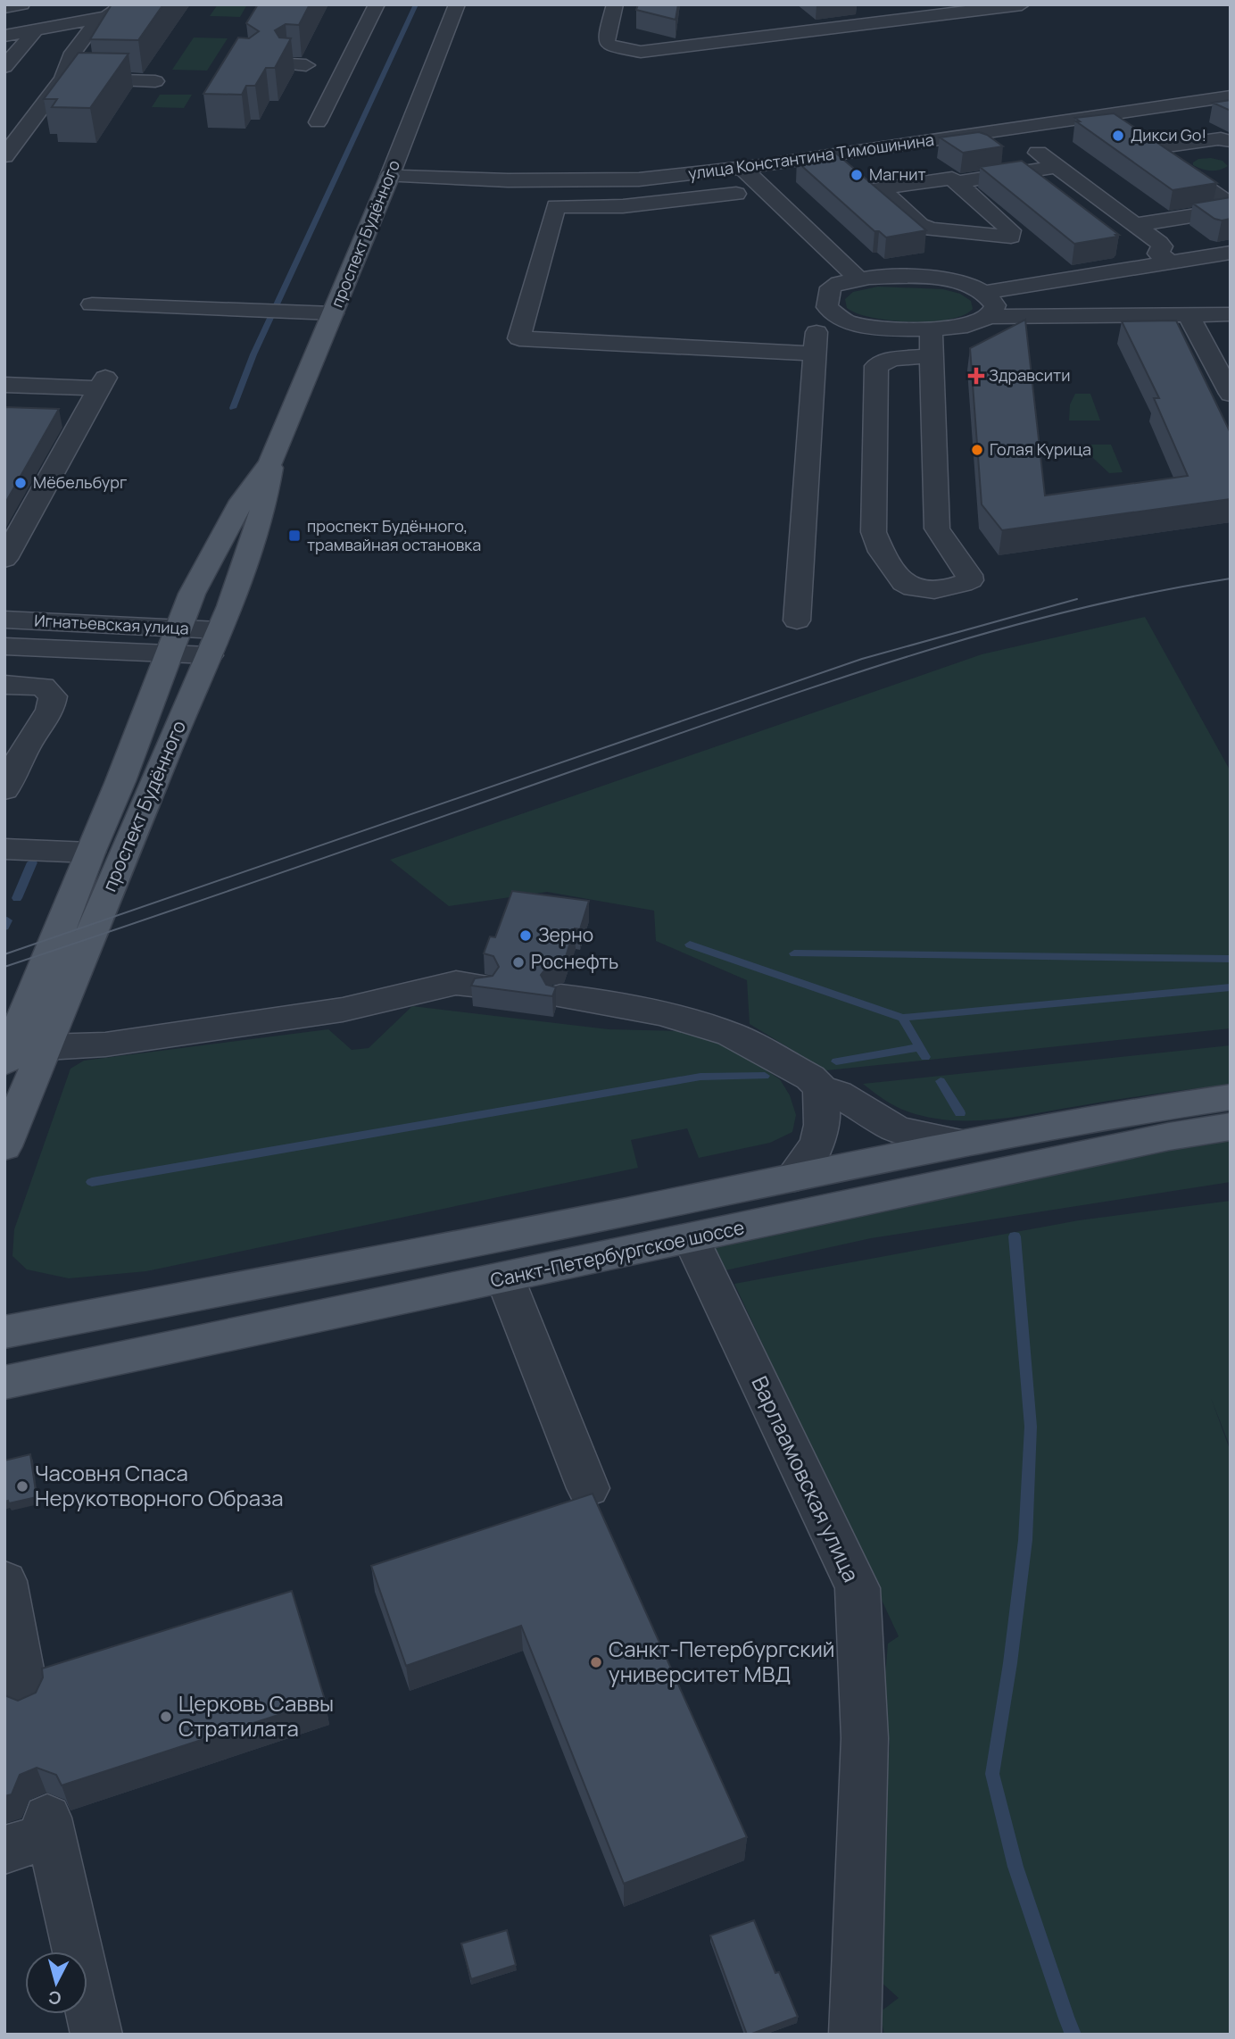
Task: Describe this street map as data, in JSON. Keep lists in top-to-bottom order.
{
  "streets": {
    "main road": ["проспект Будённого", "Санкт-Петербургское шоссе"],
    "street": ["улица Константина Тимошинина", "Игнатьевская улица", "Варлаамовская улица"]
  },
  "crossings": [
    ["улица Константина Тимошинина", "проспект Будённого"],
    ["проспект Будённого", "Игнатьевская улица"],
    ["Санкт-Петербургское шоссе", "Варлаамовская улица"]
  ],
  "places": {
    "other": [
      "Дикси Go!",
      "Магнит",
      "Голая Курица",
      "Мёбельбург",
      "Зерно",
      "Роснефть",
      "Часовня Спаса Нерукотворного Образа",
      "Санкт-Петербургский университет МВД",
      "Церковь Саввы Стратилата"
    ],
    "health": ["Здравсити"],
    "transit": ["проспект Будённого, трамвайная остановка"]
  },
  "north": "bottom"
}
